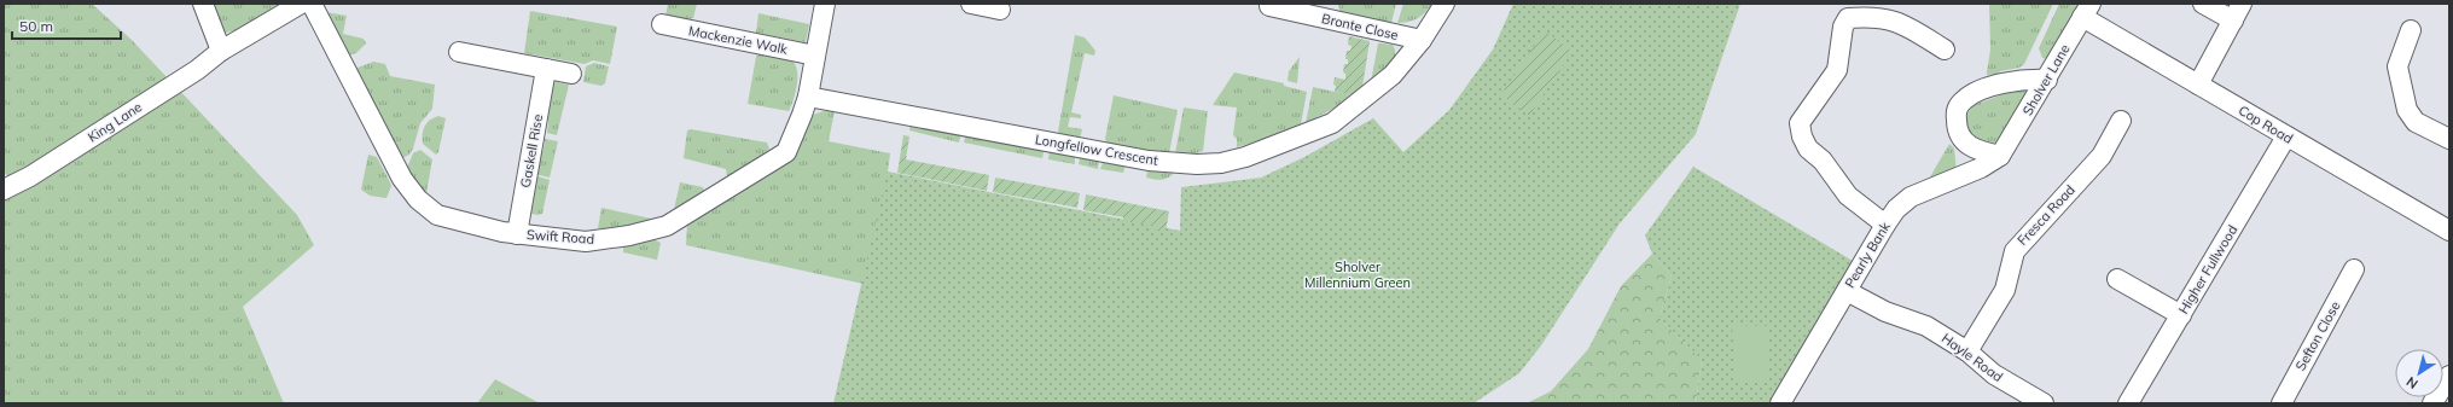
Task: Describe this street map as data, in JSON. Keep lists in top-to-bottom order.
{
  "streets": {
    "street": [
      "Bronte Close",
      "Mackenzie Walk",
      "Sholver Lane",
      "King Lane",
      "Cop Road",
      "Longfellow Crescent",
      "Gaskell Rise",
      "Fresca Road",
      "Swift Road",
      "Pearly Bank",
      "Higher Fullwood",
      "Sefton Close",
      "Hayle Road"
    ]
  },
  "crossings": [
    ["Bronte Close", "Longfellow Crescent"],
    ["Mackenzie Walk", "Swift Road"],
    ["Sholver Lane", "Cop Road"],
    ["Sholver Lane", "Pearly Bank"],
    ["Cop Road", "Higher Fullwood"],
    ["Longfellow Crescent", "Swift Road"],
    ["Gaskell Rise", "Swift Road"],
    ["Fresca Road", "Hayle Road"],
    ["Pearly Bank", "Hayle Road"]
  ],
  "parks": ["Sholver Millennium Green"],
  "scale_bar": "50 m",
  "north": "bottom left"
}
